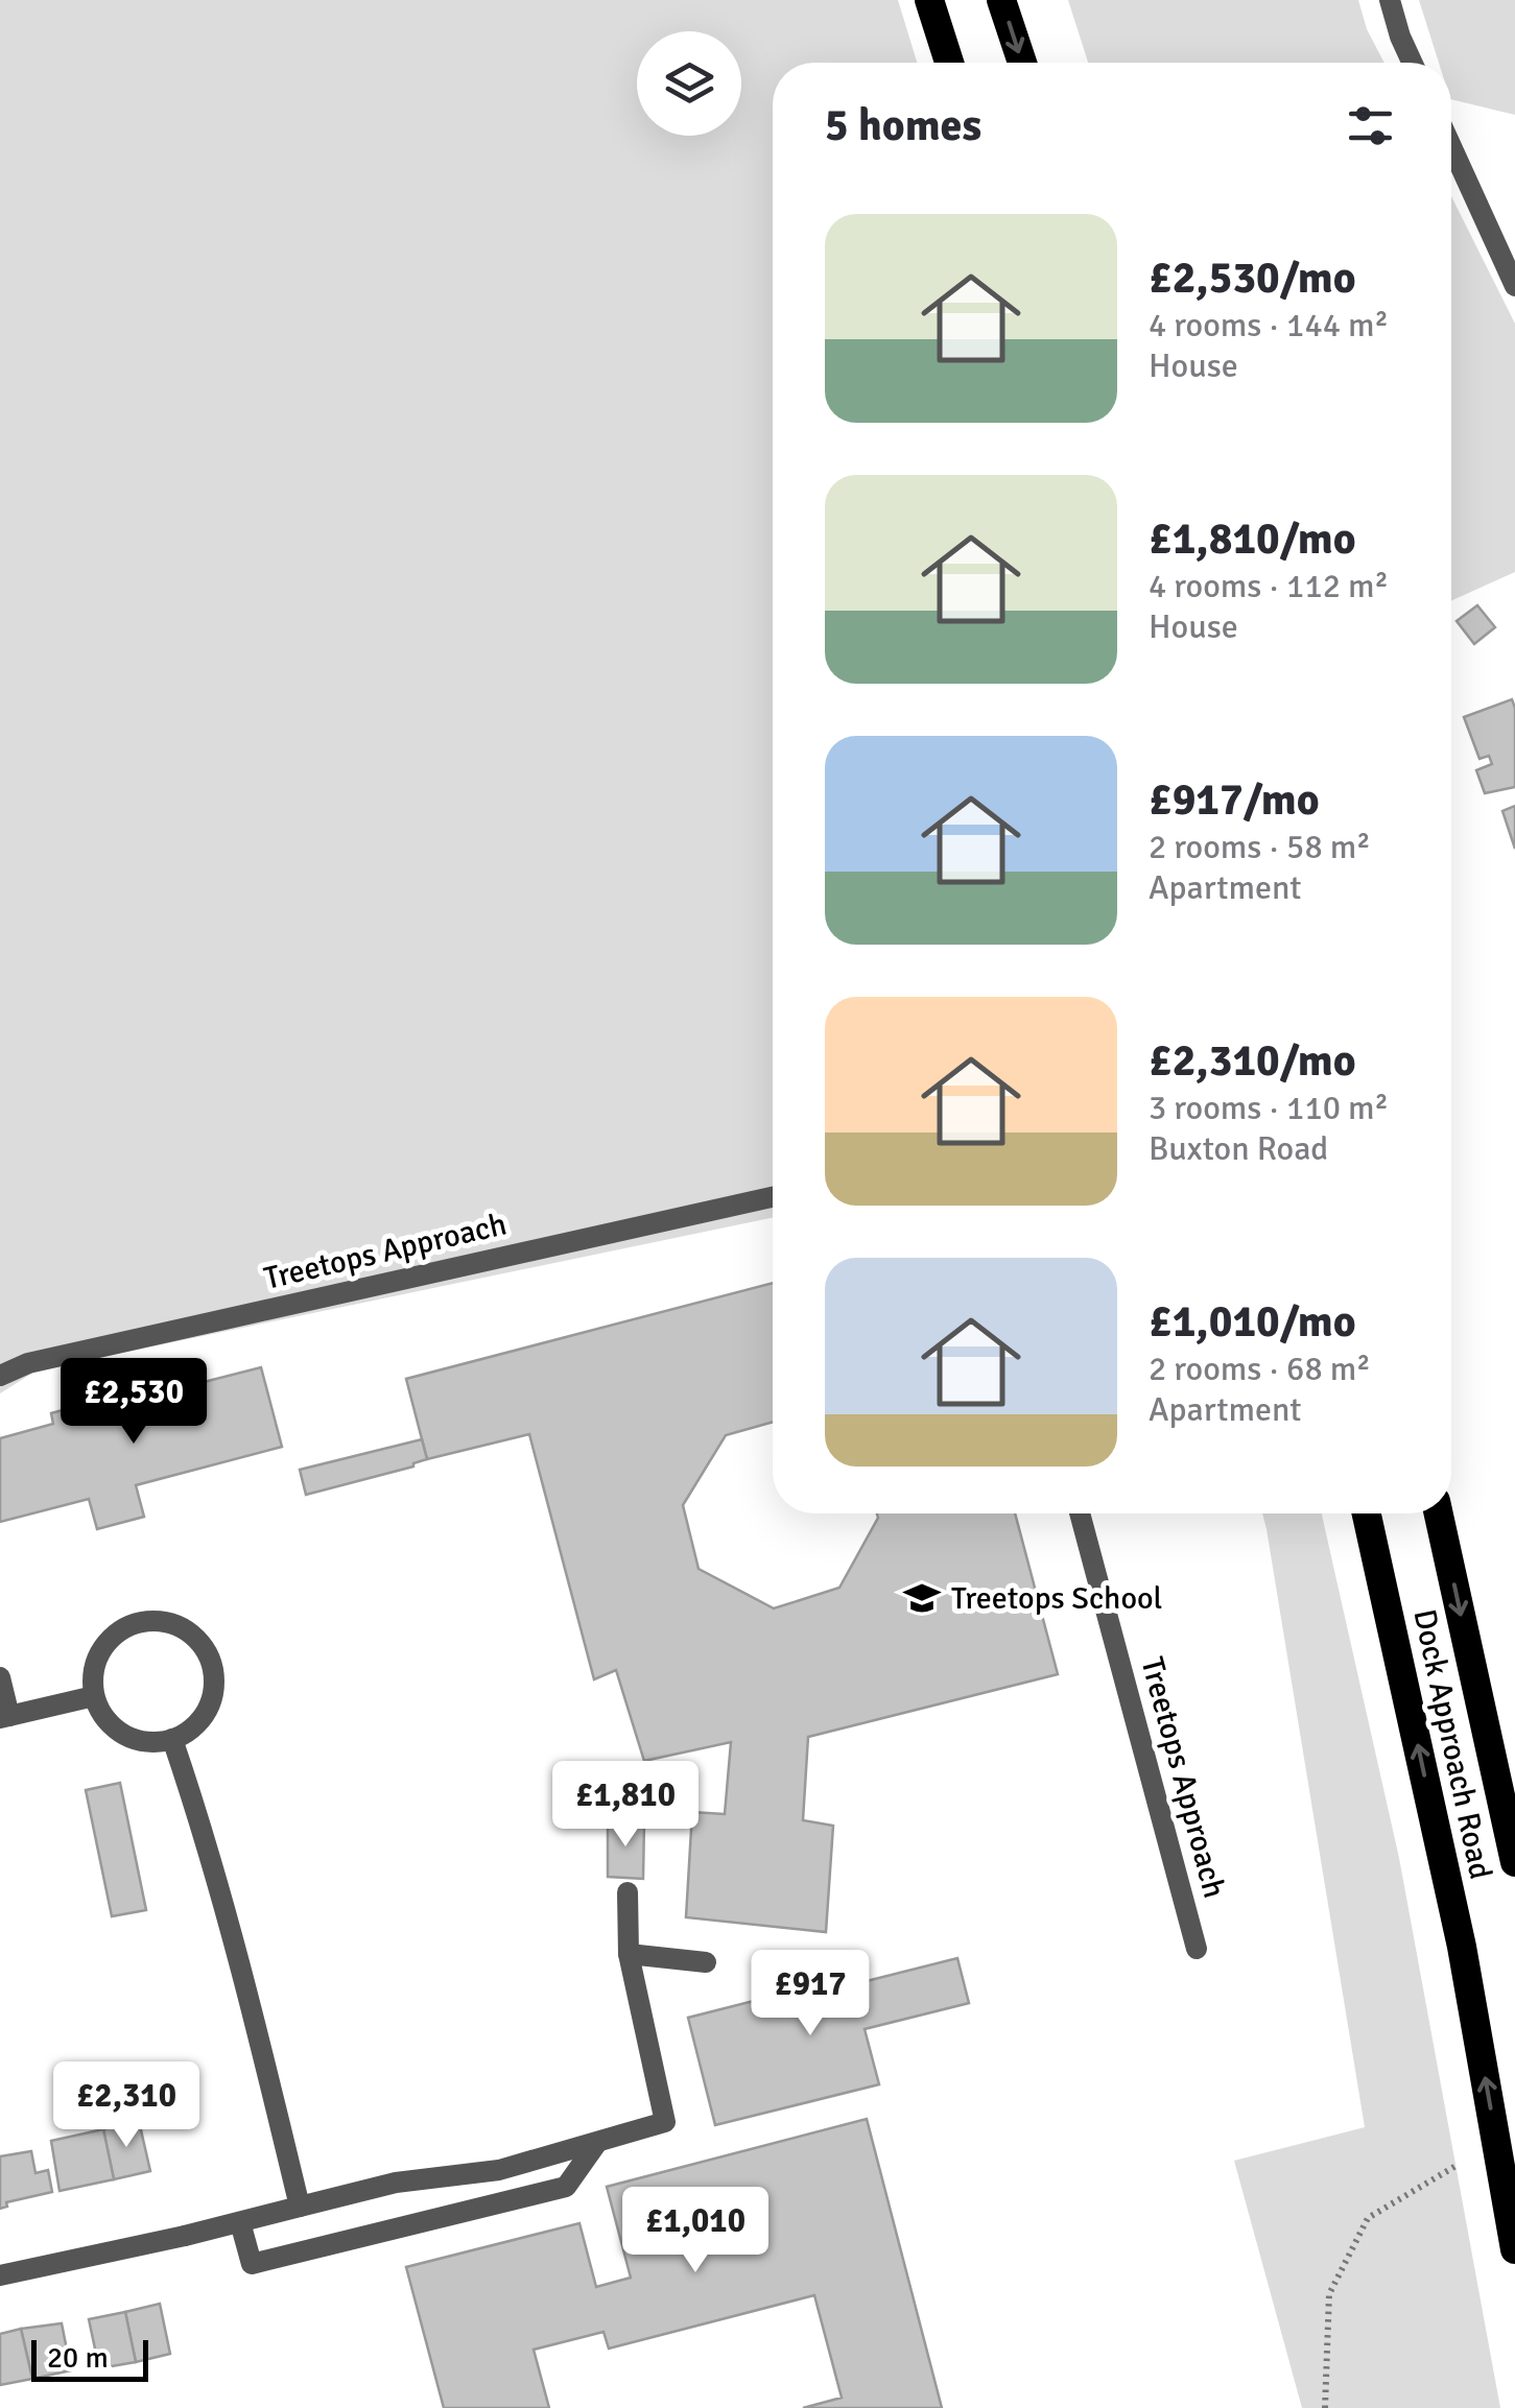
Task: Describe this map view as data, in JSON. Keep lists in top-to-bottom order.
{
  "streets": {
    "highway": ["Dock Approach Road"],
    "street": ["Treetops Approach"]
  },
  "places": {
    "school or university": ["Treetops School"]
  },
  "scale_bar": "20 m",
  "page": {
    "heading": "5 homes",
    "list": [
      {
        "name": "£2,530/mo",
        "note": "4 rooms · 144 m² · House"
      },
      {
        "name": "£1,810/mo",
        "note": "4 rooms · 112 m² · House"
      },
      {
        "name": "£917/mo",
        "note": "2 rooms · 58 m² · Apartment"
      },
      {
        "name": "£2,310/mo",
        "note": "3 rooms · 110 m² · Buxton Road"
      },
      {
        "name": "£1,010/mo",
        "note": "2 rooms · 68 m² · Apartment"
      }
    ],
    "price": [
      "£2,530",
      "£1,810",
      "£917",
      "£2,310",
      "£1,010"
    ],
    "scale": "20 m"
  }
}
